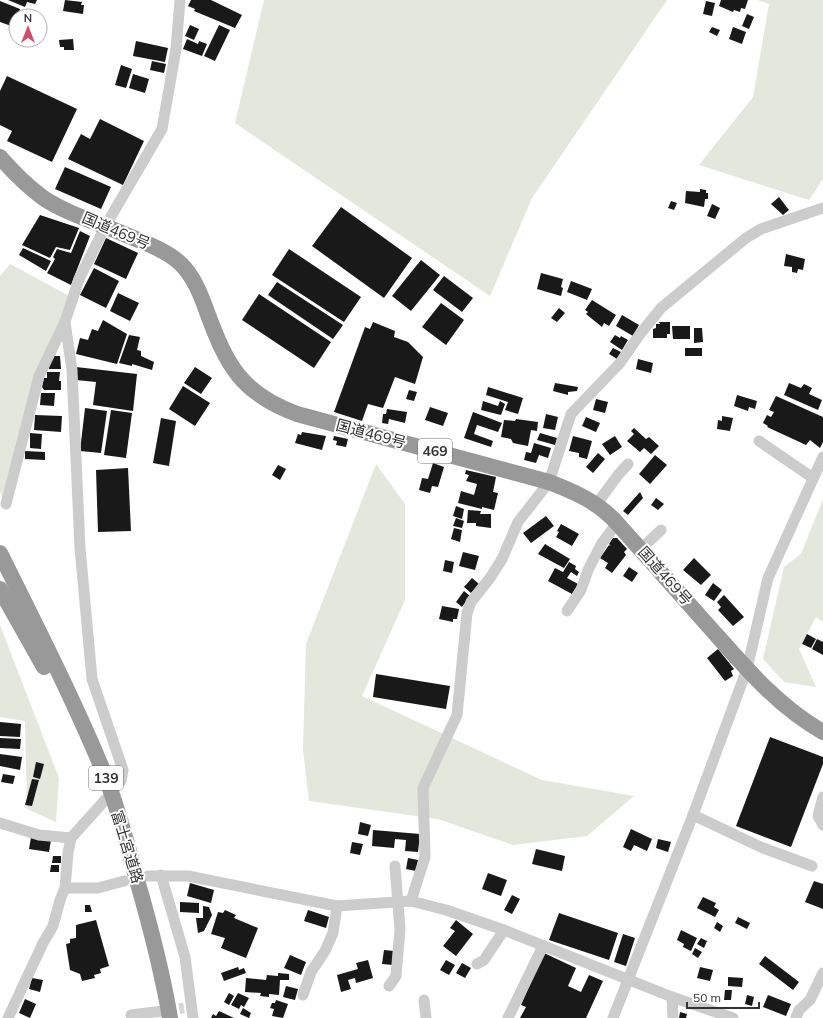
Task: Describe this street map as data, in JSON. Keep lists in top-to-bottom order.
{
  "streets": {
    "highway": [
      "国道469号",
      "469",
      "139",
      "富士宮道路"
    ]
  },
  "scale_bar": "50 m",
  "north": "top"
}
